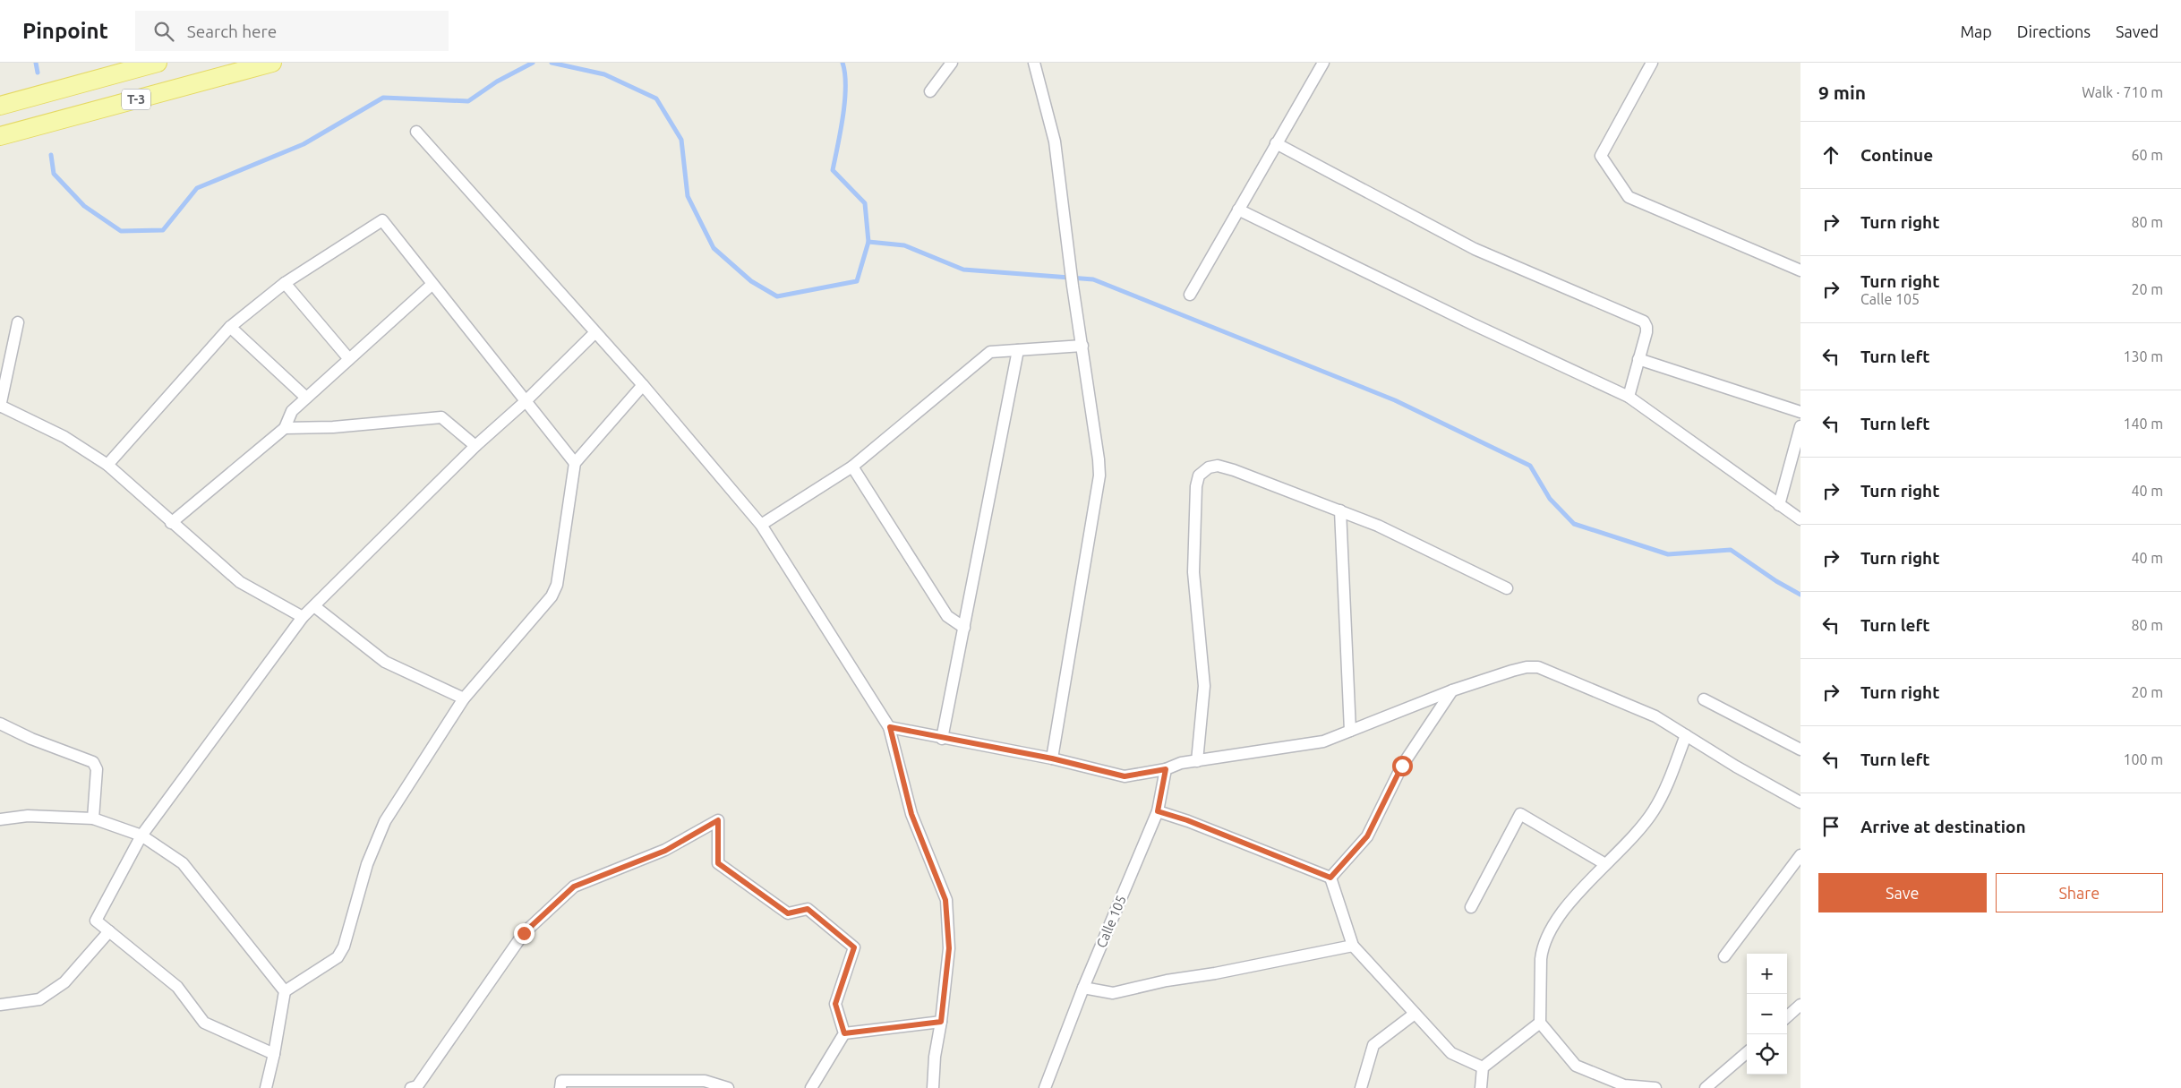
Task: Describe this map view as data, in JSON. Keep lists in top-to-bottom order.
{
  "streets": {
    "main road": ["T-3"],
    "street": ["Calle 105"]
  },
  "page": {
    "header": "Pinpoint",
    "search": "Search here",
    "nav": ["Map", "Directions", "Saved"],
    "heading": ["9 min", "Walk · 710 m"],
    "list": [
      ["Continue", "60 m"],
      ["Turn right", "80 m"],
      ["Turn right", "Calle 105", "20 m"],
      ["Turn left", "130 m"],
      ["Turn left", "140 m"],
      ["Turn right", "40 m"],
      ["Turn right", "40 m"],
      ["Turn left", "80 m"],
      ["Turn right", "20 m"],
      ["Turn left", "100 m"],
      "Arrive at destination"
    ],
    "buttons": ["Save", "Share"],
    "map_buttons": ["+", "−"]
  }
}
